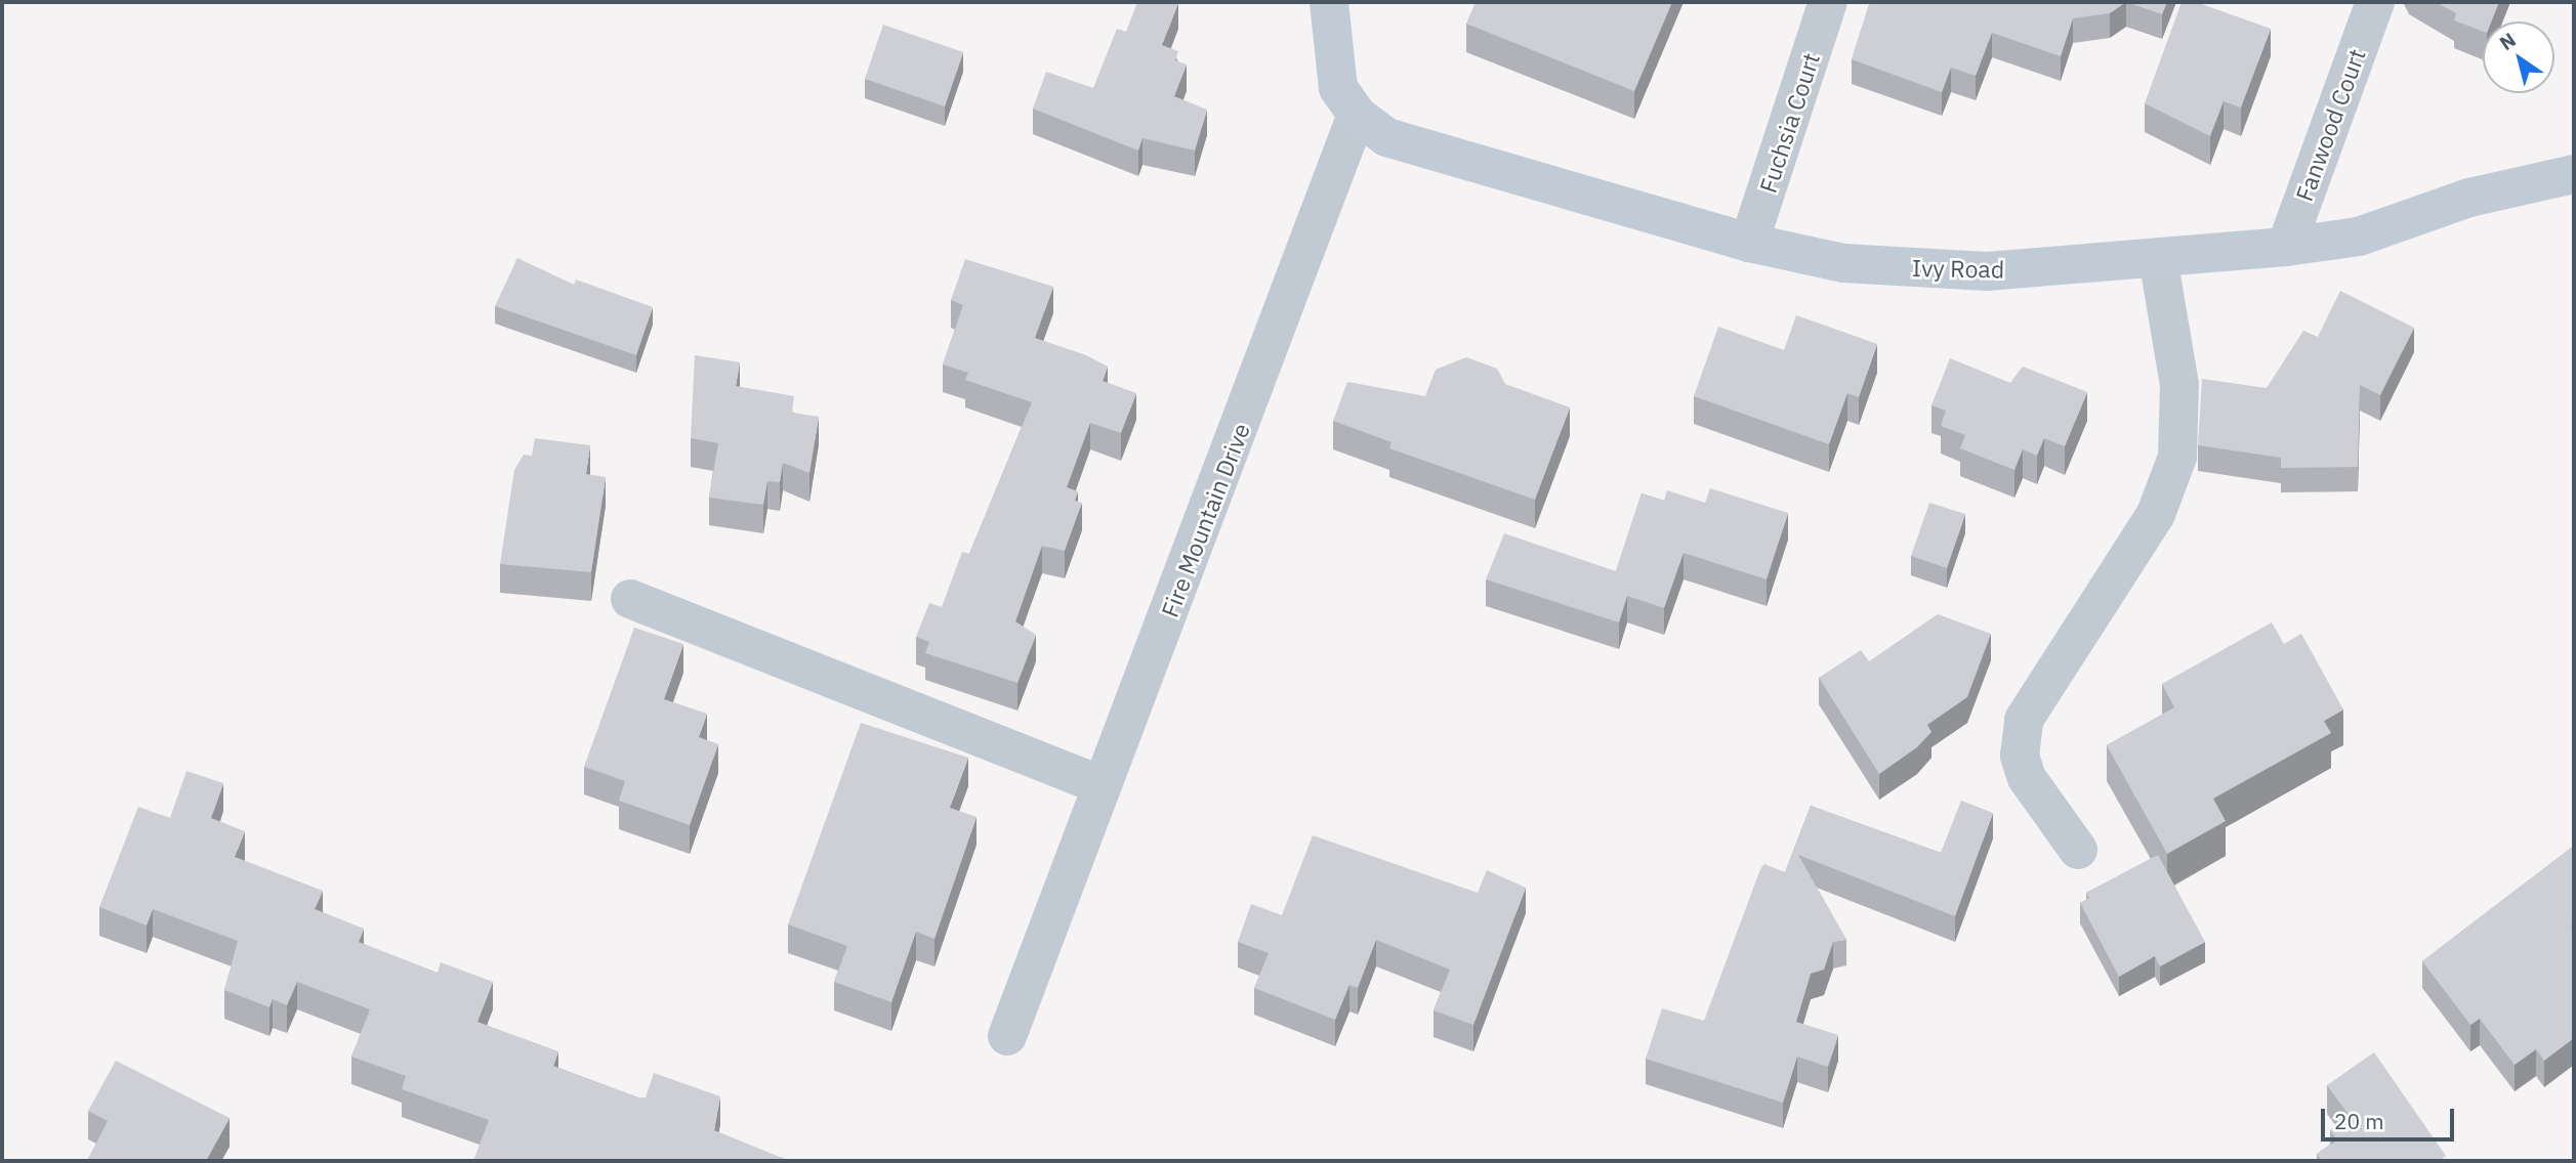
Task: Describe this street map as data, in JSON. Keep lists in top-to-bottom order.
{
  "streets": {
    "street": [
      "Fuchsia Court",
      "Fanwood Court",
      "Ivy Road",
      "Fire Mountain Drive"
    ]
  },
  "crossings": [
    ["Fuchsia Court", "Ivy Road"],
    ["Fanwood Court", "Ivy Road"],
    ["Ivy Road", "Fire Mountain Drive"]
  ],
  "scale_bar": "20 m",
  "north": "top left"
}
